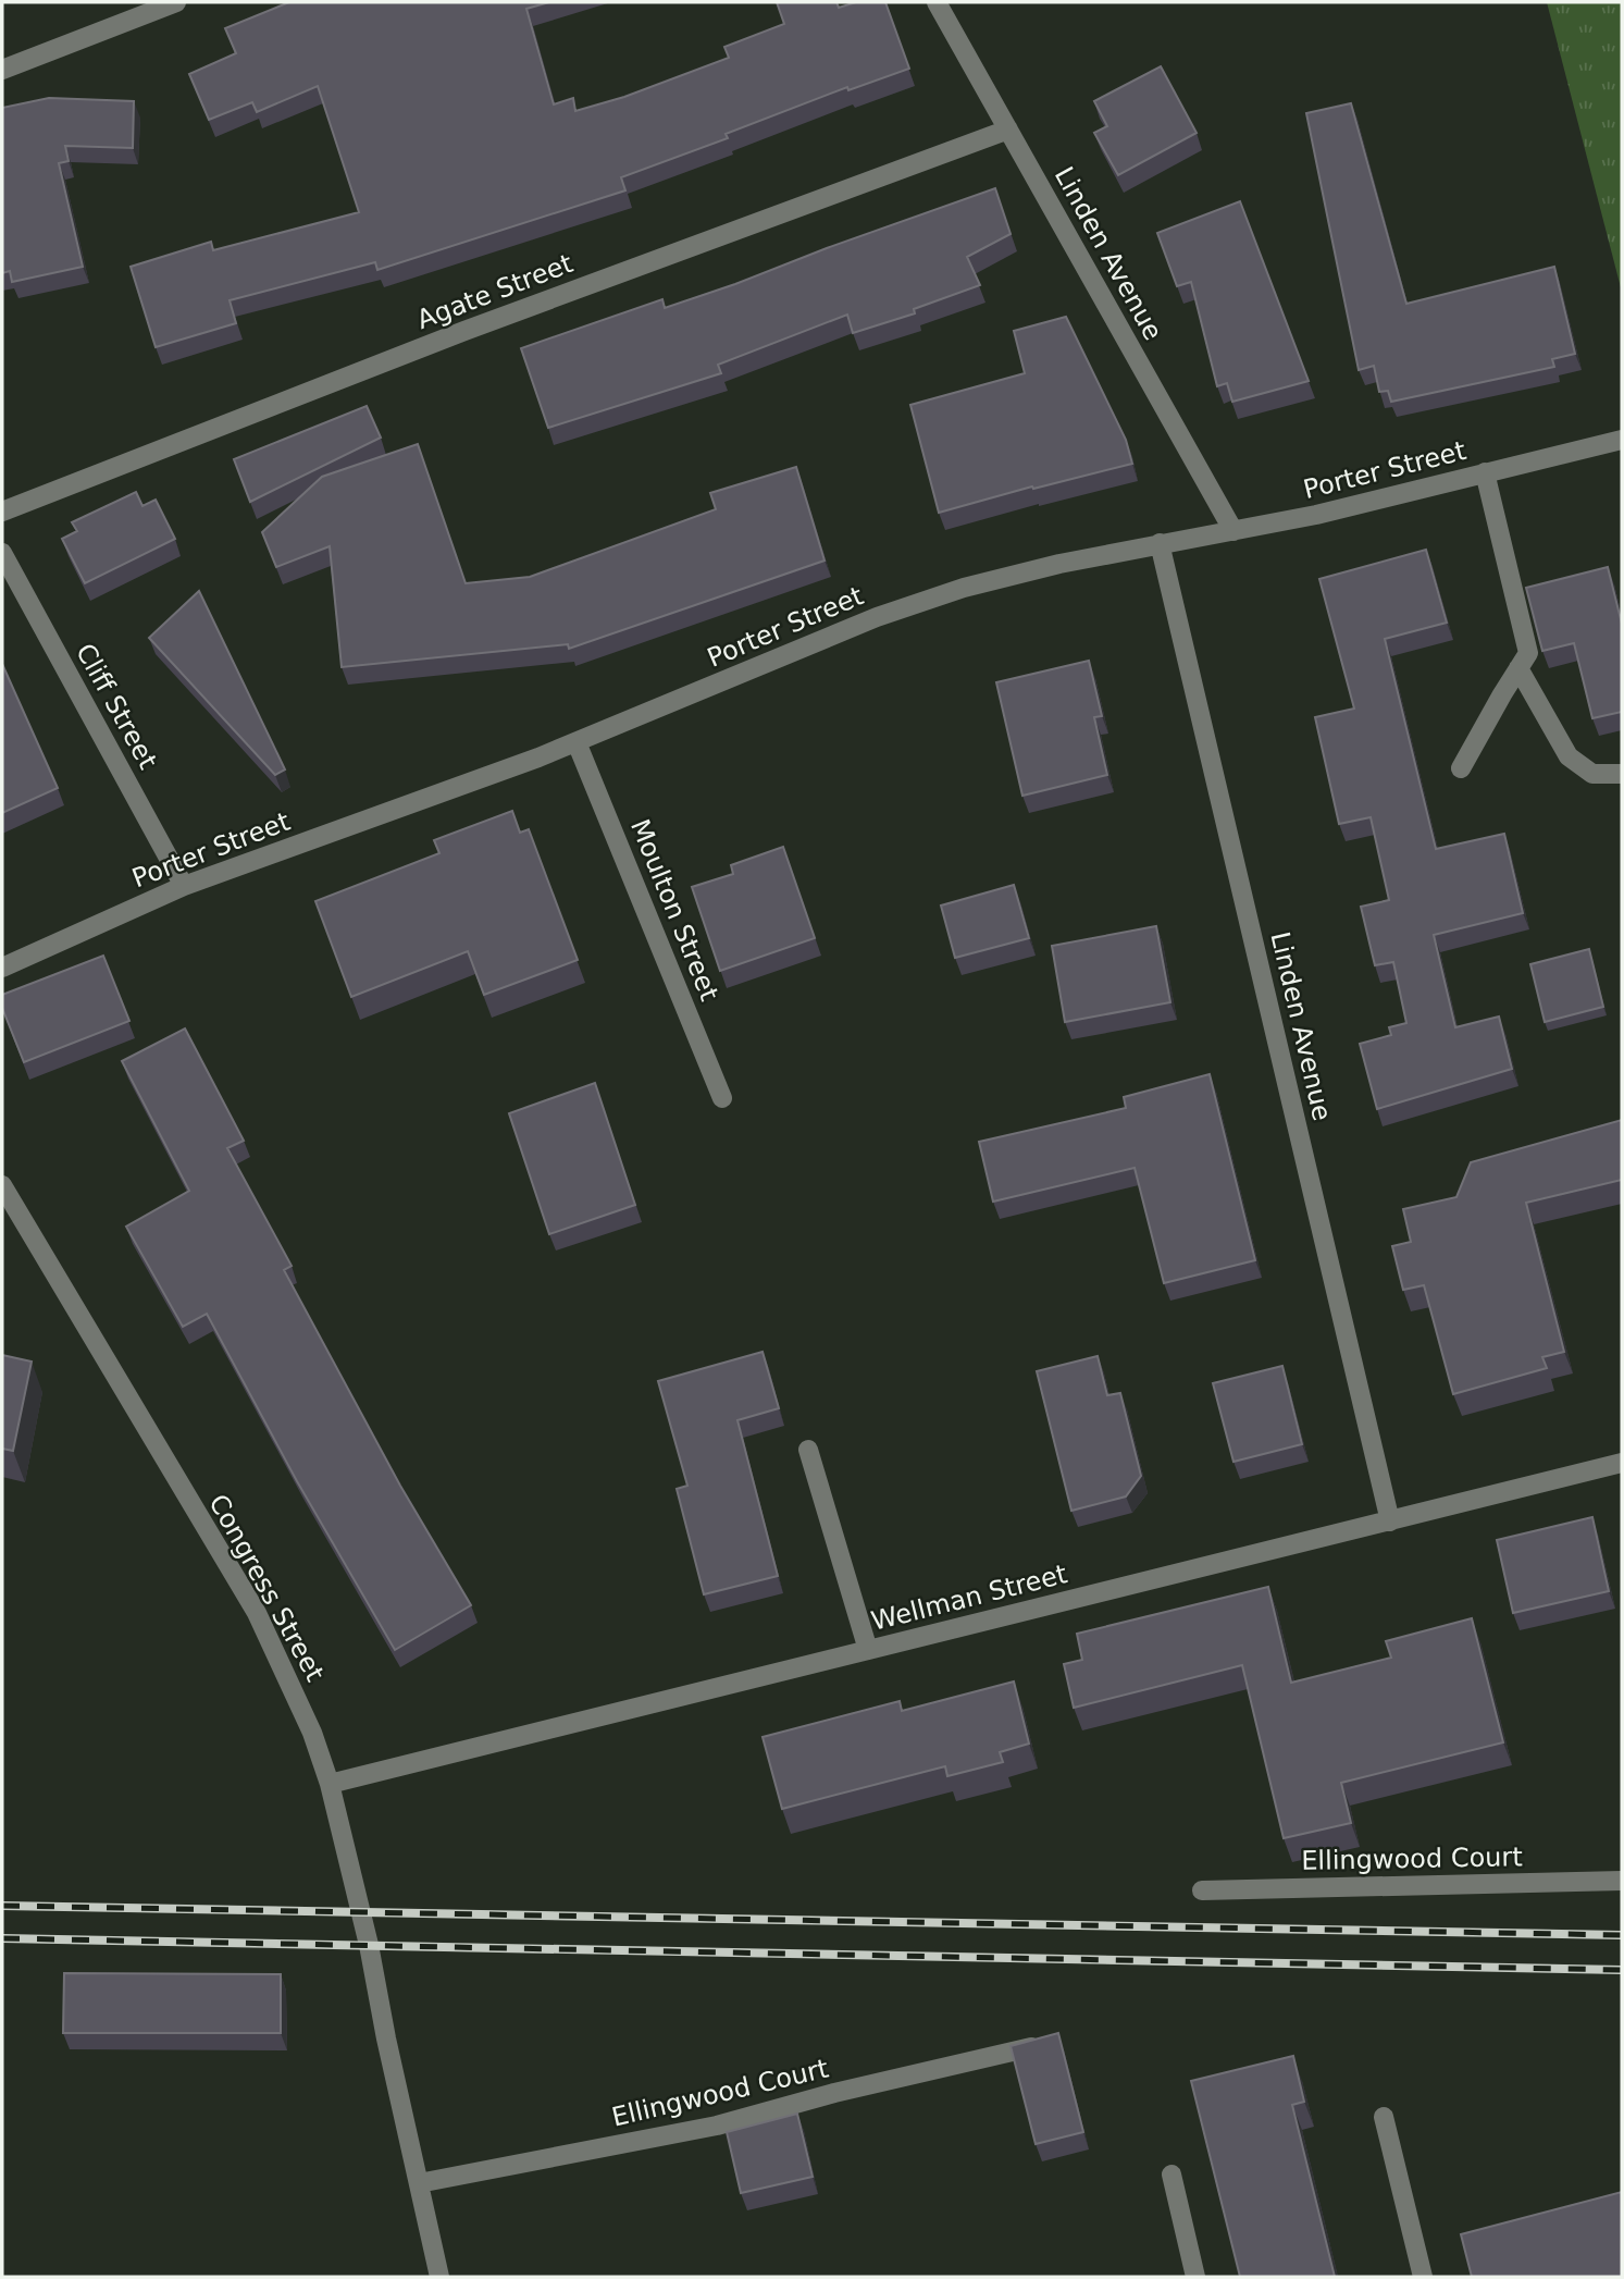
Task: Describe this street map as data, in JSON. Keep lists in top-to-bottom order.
{
  "streets": {
    "street": [
      "Linden Avenue",
      "Agate Street",
      "Porter Street",
      "Cliff Street",
      "Moulton Street",
      "Congress Street",
      "Wellman Street",
      "Ellingwood Court"
    ]
  },
  "crossings": [
    ["Linden Avenue", "Agate Street"],
    ["Linden Avenue", "Porter Street"],
    ["Linden Avenue", "Wellman Street"],
    ["Porter Street", "Cliff Street"],
    ["Porter Street", "Moulton Street"],
    ["Congress Street", "Wellman Street"],
    ["Congress Street", "Ellingwood Court"]
  ]
}
